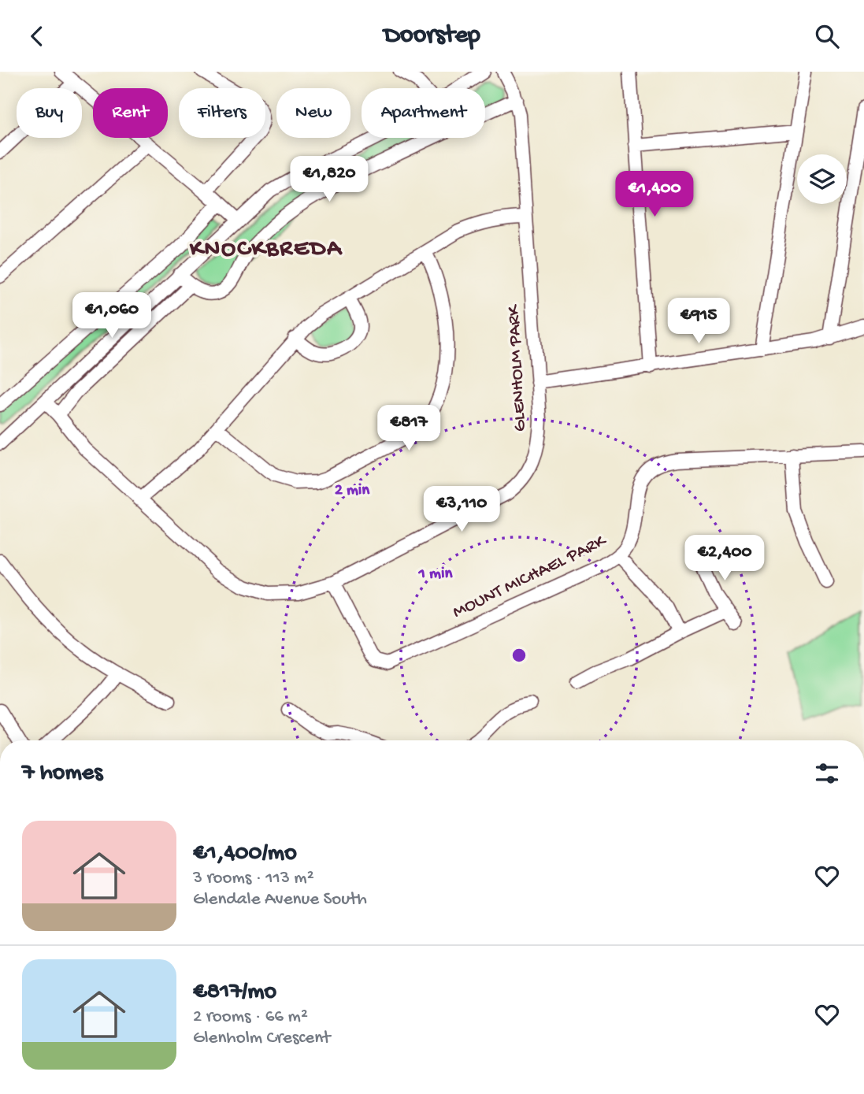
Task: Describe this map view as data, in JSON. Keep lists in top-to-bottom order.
{
  "streets": {
    "street": ["GLENHOLM PARK", "MOUNT MICHAEL PARK"]
  },
  "crossings": [
    ["GLENHOLM PARK", "MOUNT MICHAEL PARK"]
  ],
  "districts": ["KNOCKBREDA"],
  "page": {
    "header": "Doorstep",
    "chip": [
      "Buy",
      "Rent",
      "Filters",
      "New",
      "Apartment"
    ],
    "price": [
      "€1,820",
      "€1,400",
      "€1,060",
      "€915",
      "€817",
      "€3,110",
      "€2,400"
    ],
    "heading": "7 homes",
    "list": [
      {
        "name": "€1,400/mo",
        "note": "3 rooms · 113 m² · Glendale Avenue South"
      },
      {
        "name": "€817/mo",
        "note": "2 rooms · 66 m² · Glenholm Crescent"
      }
    ]
  },
  "rings": ["2 min", "1 min"]
}
